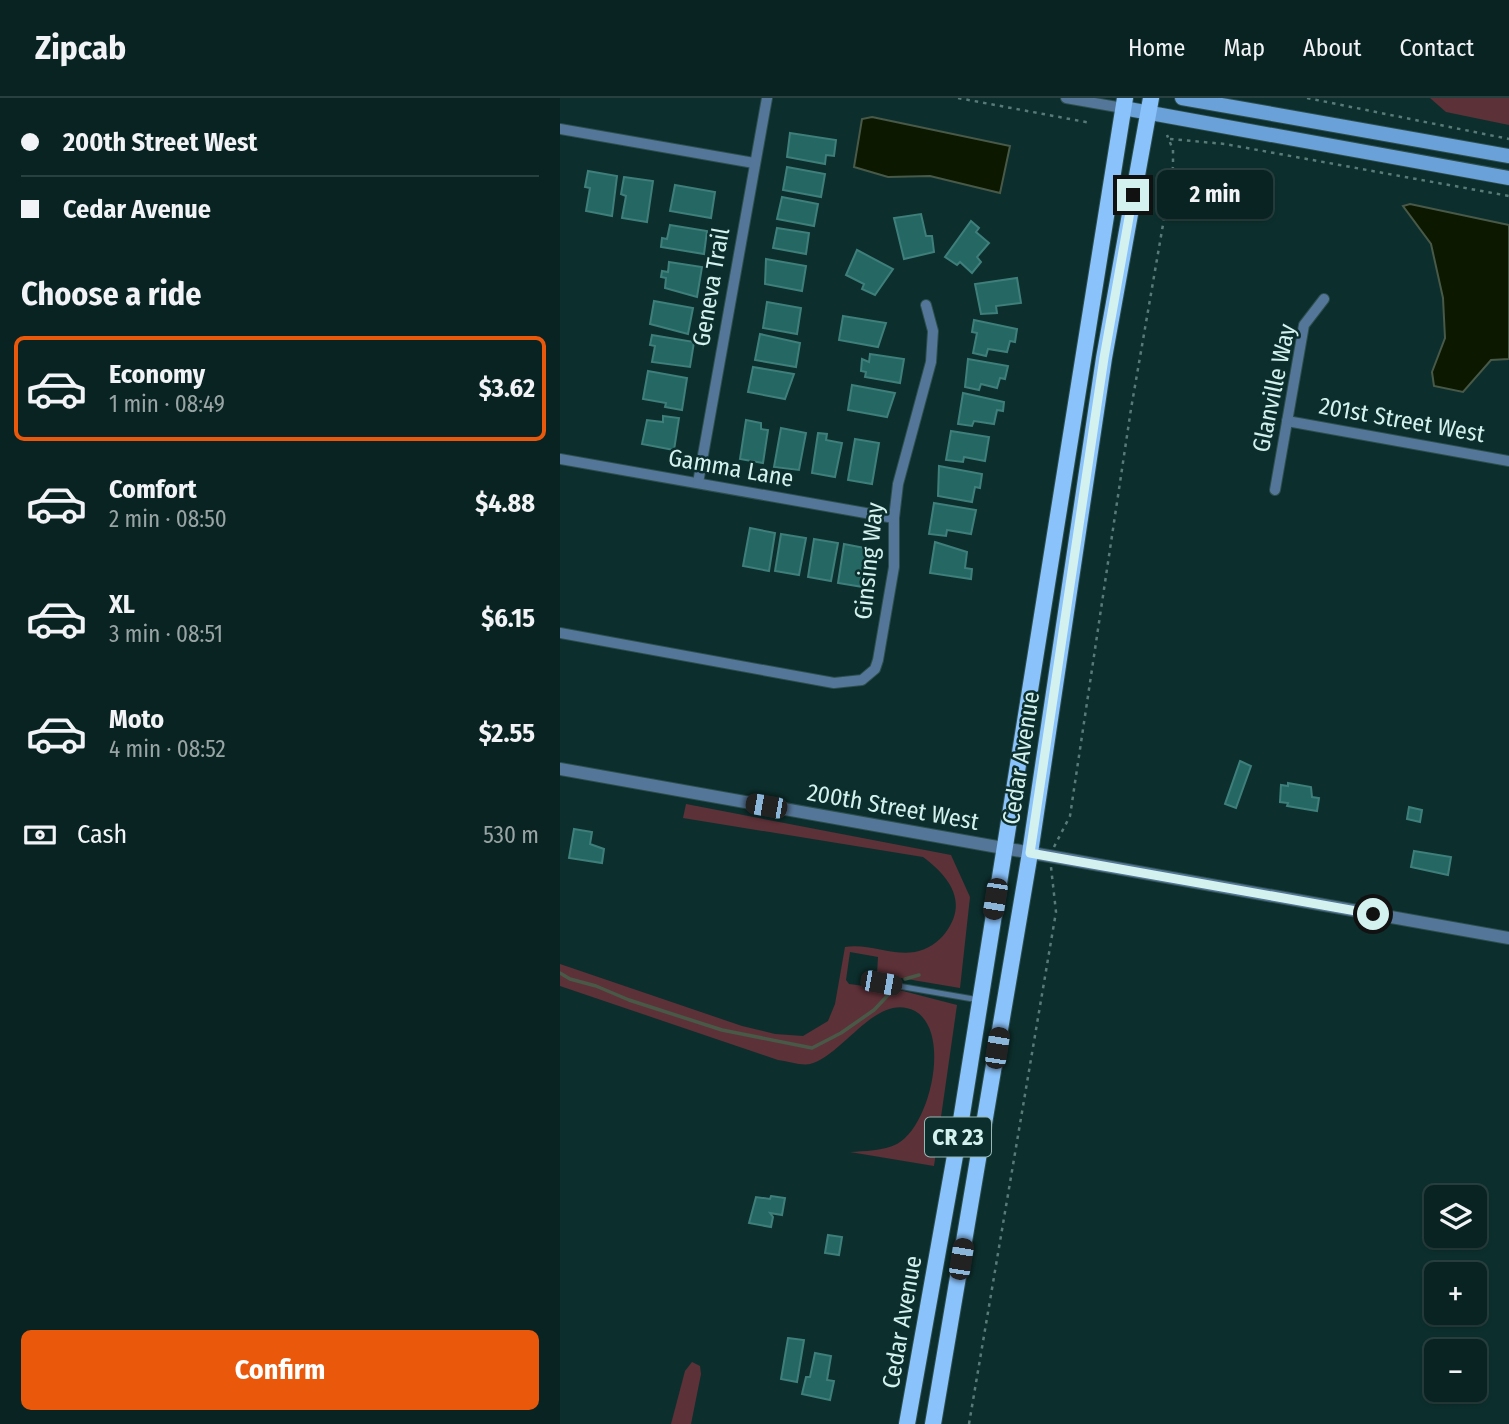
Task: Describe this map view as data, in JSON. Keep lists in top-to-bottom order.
{
  "streets": {
    "main road": ["Cedar Avenue", "CR 23"],
    "street": [
      "Geneva Trail",
      "Glanville Way",
      "201st Street West",
      "Gamma Lane",
      "Ginsing Way",
      "200th Street West"
    ]
  },
  "crossings": [
    ["Geneva Trail", "Gamma Lane"],
    ["Glanville Way", "201st Street West"],
    ["Gamma Lane", "Ginsing Way"],
    ["Cedar Avenue", "200th Street West"]
  ],
  "page": {
    "header": "Zipcab",
    "nav": [
      "Home",
      "Map",
      "About",
      "Contact"
    ],
    "banner": ["200th Street West", "Cedar Avenue"],
    "bubble": "2 min",
    "heading": "Choose a ride",
    "list": [
      {
        "name": "Economy",
        "note": "1 min · 08:49",
        "value": "$3.62"
      },
      {
        "name": "Comfort",
        "note": "2 min · 08:50",
        "value": "$4.88"
      },
      {
        "name": "XL",
        "note": "3 min · 08:51",
        "value": "$6.15"
      },
      {
        "name": "Moto",
        "note": "4 min · 08:52",
        "value": "$2.55"
      }
    ],
    "pay": ["Cash", "530 m"],
    "map_buttons": ["+", "−"],
    "buttons": "Confirm"
  }
}
